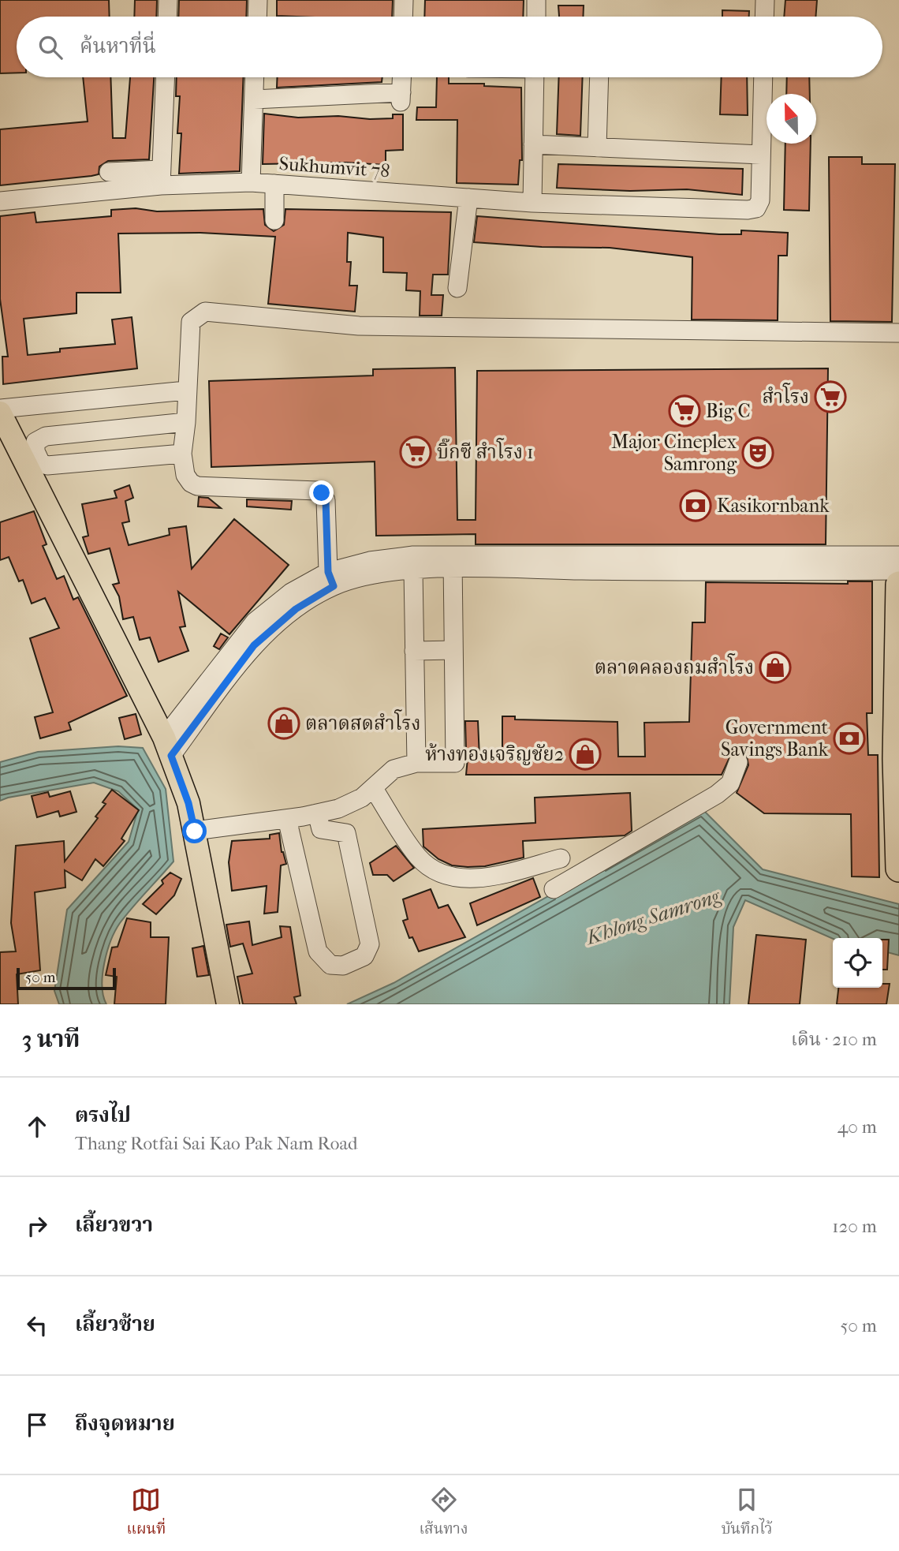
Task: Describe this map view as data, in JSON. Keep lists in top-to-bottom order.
{
  "streets": {
    "street": ["Sukhumvit 78"]
  },
  "water": ["Khlong Samrong"],
  "places": {
    "supermarket": ["สำโรง", "Big C", "บิ๊กซี สำโรง 1"],
    "theatre": ["Major Cineplex Samrong"],
    "bank": ["Kasikornbank", "Government Savings Bank"],
    "shop": ["ตลาดคลองถมสำโรง", "ตลาดสดสำโรง", "ห้างทองเจริญชัย2"]
  },
  "scale_bar": "50 m",
  "north": "top",
  "page": {
    "search": "ค้นหาที่นี่",
    "scale": "50 m",
    "heading": ["3 นาที", "เดิน · 210 m"],
    "list": [
      ["ตรงไป", "Thang Rotfai Sai Kao Pak Nam Road", "40 m"],
      ["เลี้ยวขวา", "120 m"],
      ["เลี้ยวซ้าย", "50 m"],
      "ถึงจุดหมาย"
    ],
    "nav": ["แผนที่", "เส้นทาง", "บันทึกไว้"]
  }
}
